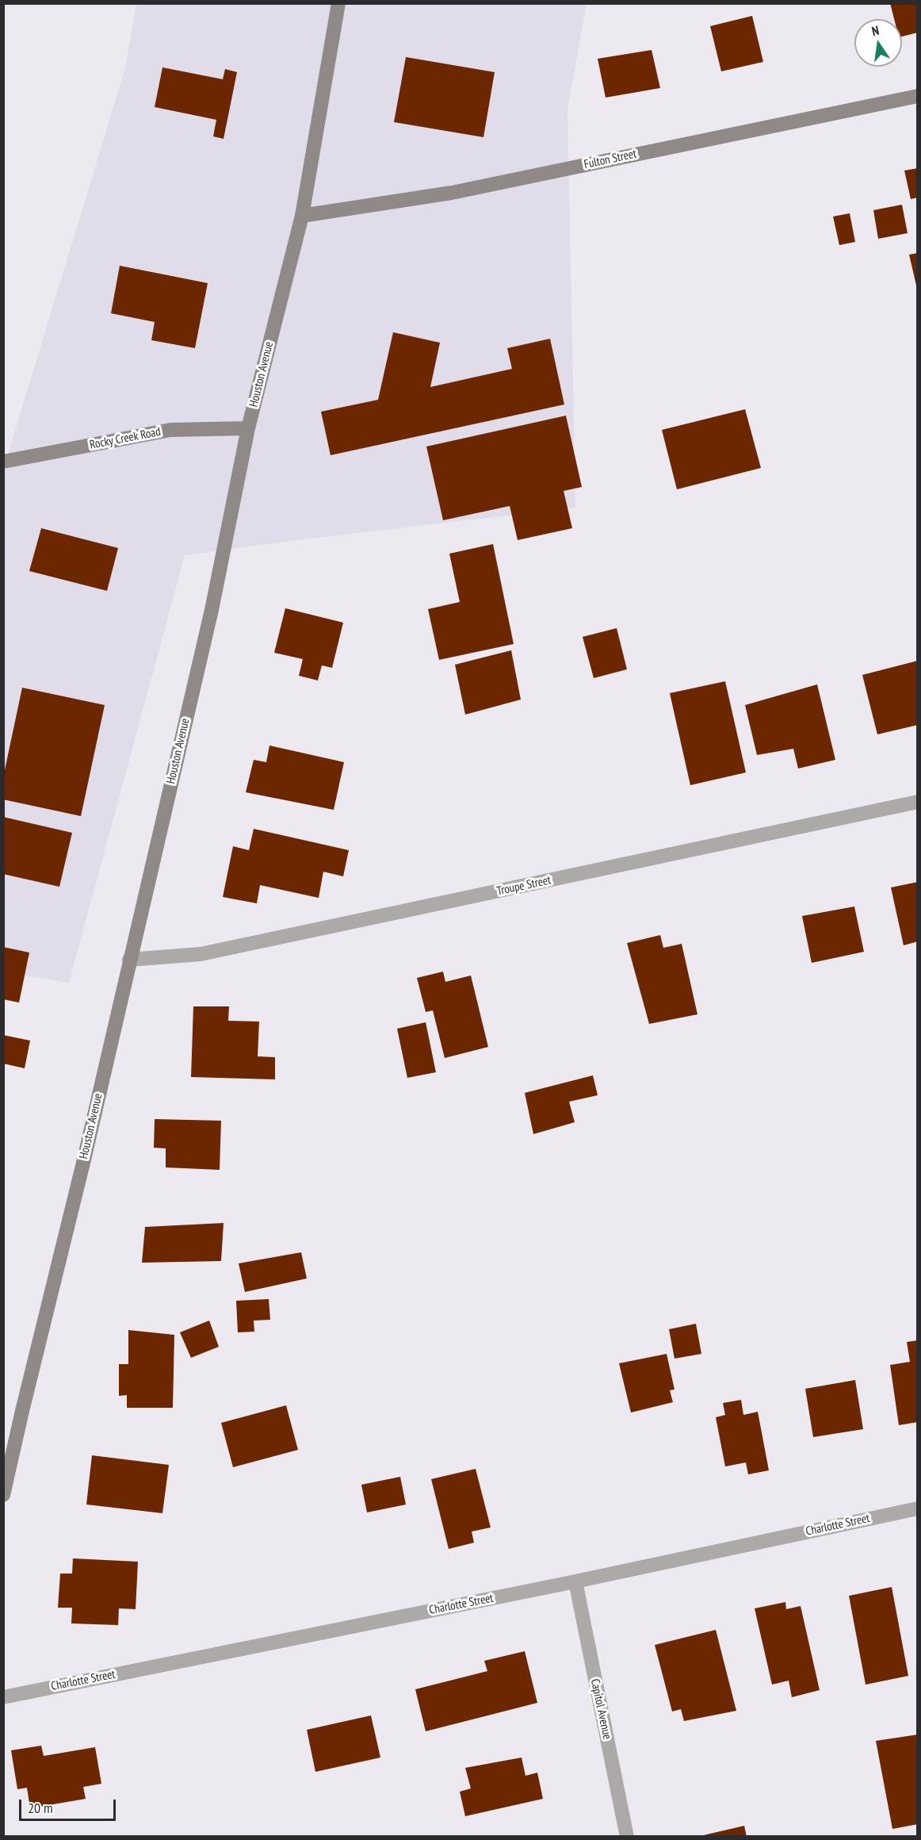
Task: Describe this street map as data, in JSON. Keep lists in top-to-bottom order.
{
  "streets": {
    "street": [
      "Fulton Street",
      "Houston Avenue",
      "Rocky Creek Road",
      "Troupe Street",
      "Charlotte Street",
      "Capitol Avenue"
    ]
  },
  "crossings": [
    ["Fulton Street", "Houston Avenue"],
    ["Houston Avenue", "Rocky Creek Road"],
    ["Houston Avenue", "Troupe Street"],
    ["Charlotte Street", "Capitol Avenue"]
  ],
  "scale_bar": "20 m",
  "north": "top"
}
